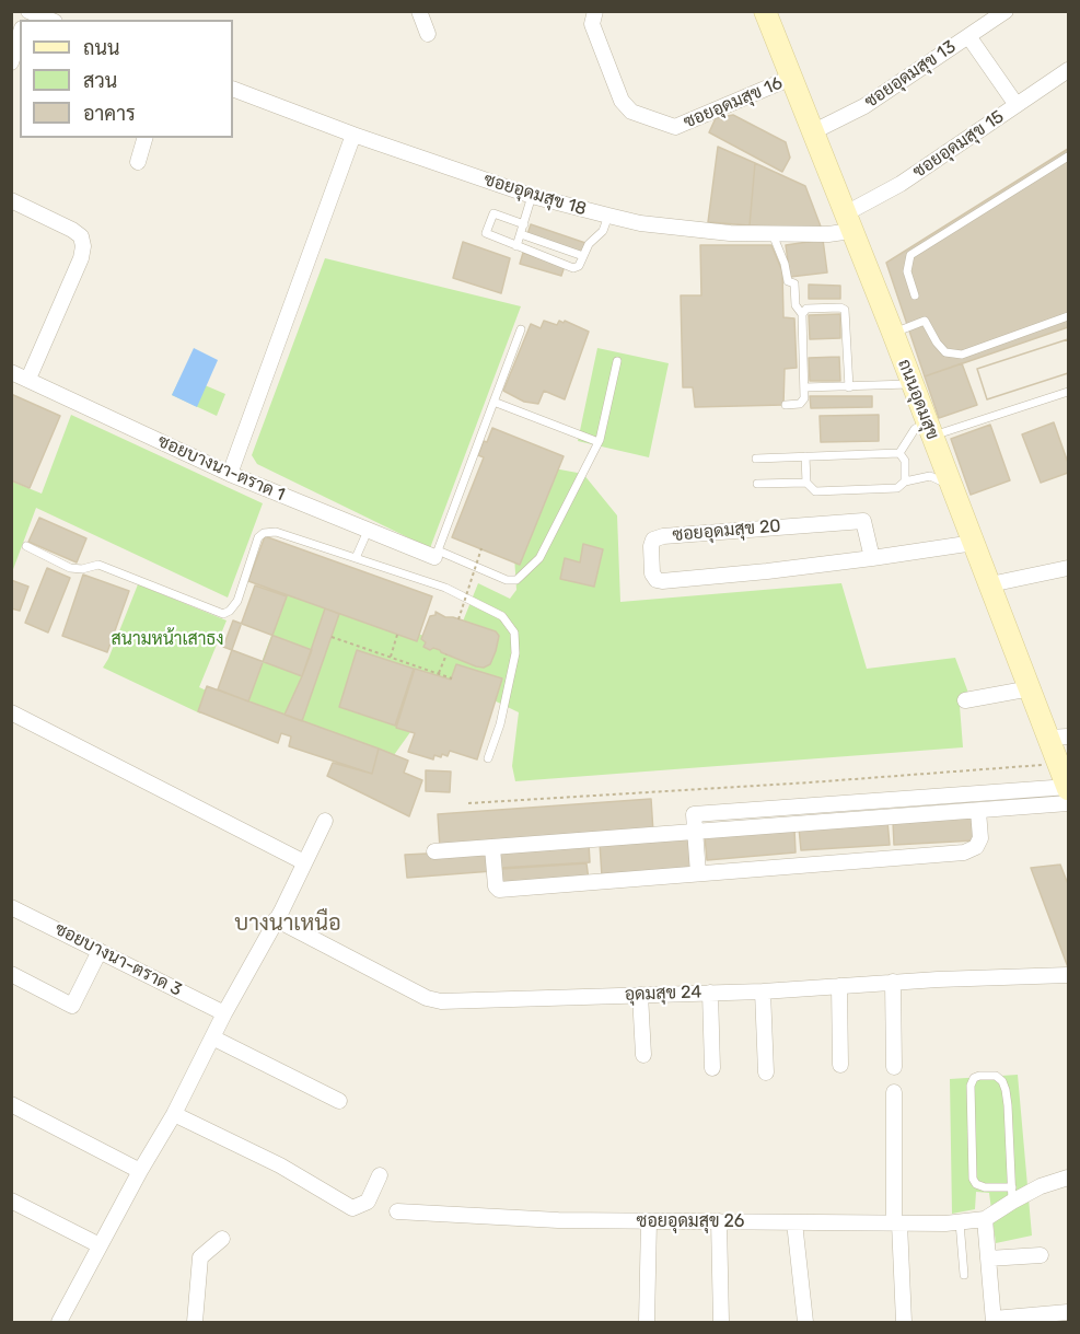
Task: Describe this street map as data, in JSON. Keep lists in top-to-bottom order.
{
  "streets": {
    "main road": ["ถนนอุดมสุข"],
    "street": [
      "ซอยอุดมสุข 13",
      "ซอยอุดมสุข 16",
      "ซอยอุดมสุข 15",
      "ซอยอุดมสุข 18",
      "ซอยบางนา-ตราด 1",
      "ซอยอุดมสุข 20",
      "ซอยบางนา-ตราด 3",
      "อุดมสุข 24",
      "ซอยอุดมสุข 26"
    ]
  },
  "crossings": [
    ["ซอยอุดมสุข 13", "ถนนอุดมสุข"],
    ["ซอยอุดมสุข 16", "ถนนอุดมสุข"],
    ["ซอยอุดมสุข 15", "ซอยอุดมสุข 18"],
    ["ซอยอุดมสุข 15", "ถนนอุดมสุข"],
    ["ซอยอุดมสุข 18", "ถนนอุดมสุข"],
    ["ถนนอุดมสุข", "ซอยอุดมสุข 20"]
  ],
  "districts": ["บางนาเหนือ"],
  "parks": ["สนามหน้าเสาธง"],
  "legend": ["ถนน", "สวน", "อาคาร"]
}
